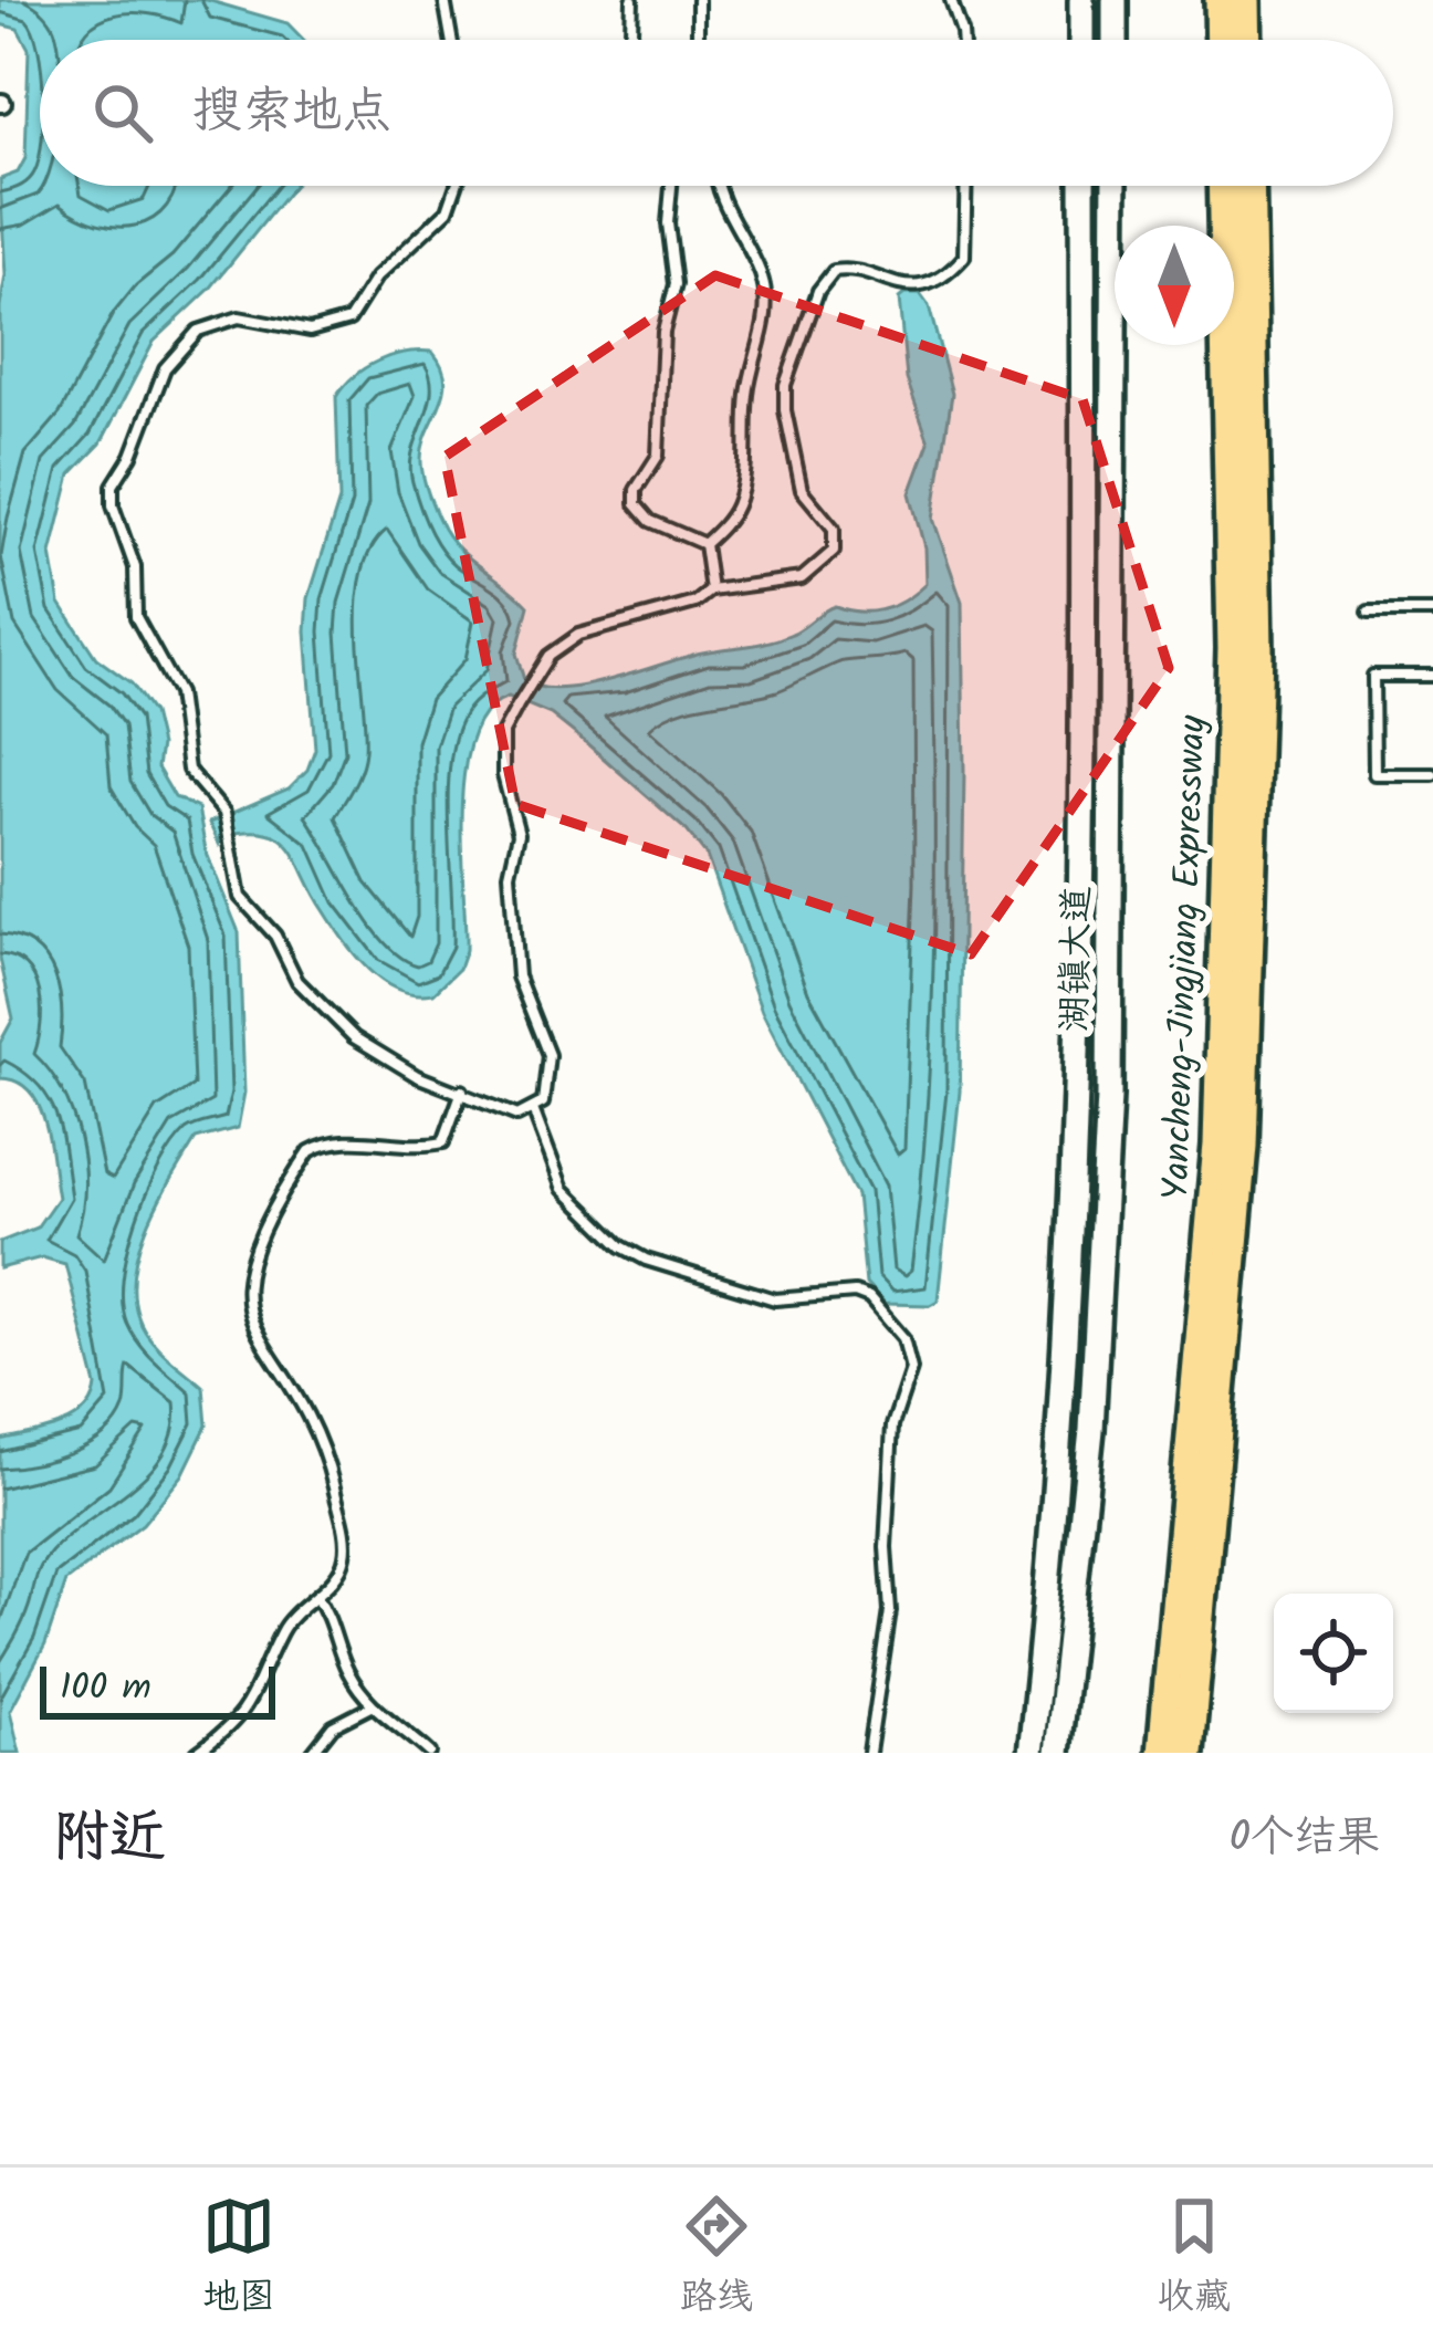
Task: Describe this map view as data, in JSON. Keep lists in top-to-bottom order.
{
  "streets": {
    "highway": ["Yancheng-Jingjiang Expressway"],
    "main road": ["湖镇大道"]
  },
  "scale_bar": "100 m",
  "north": "bottom",
  "page": {
    "search": "搜索地点",
    "scale": "100 m",
    "heading": ["附近", "0个结果"],
    "nav": ["地图", "路线", "收藏"]
  }
}
